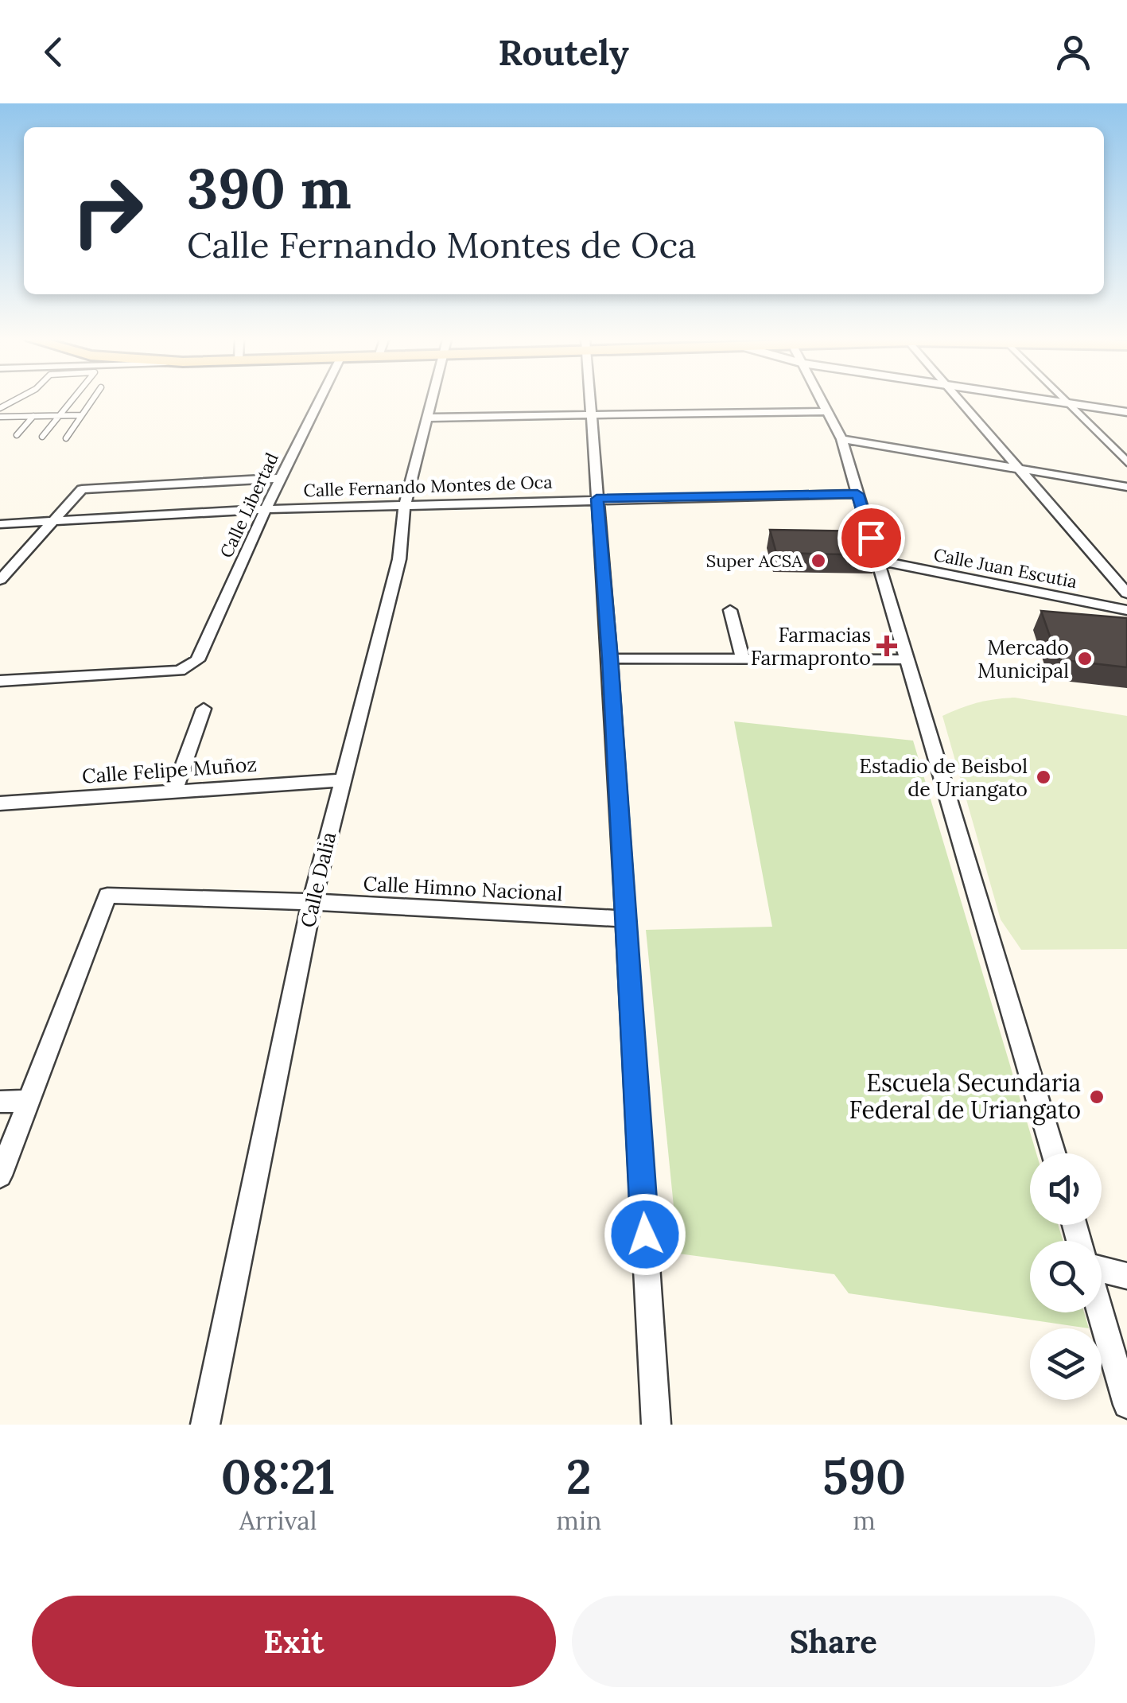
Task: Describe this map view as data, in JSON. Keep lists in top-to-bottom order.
{
  "streets": {
    "street": [
      "Calle Fernando Montes de Oca",
      "Calle Libertad",
      "Calle Juan Escutia",
      "Calle Felipe Muñoz",
      "Calle Dalia",
      "Calle Himno Nacional"
    ]
  },
  "crossings": [
    ["Calle Fernando Montes de Oca", "Calle Libertad"],
    ["Calle Fernando Montes de Oca", "Calle Dalia"],
    ["Calle Felipe Muñoz", "Calle Dalia"],
    ["Calle Dalia", "Calle Himno Nacional"]
  ],
  "places": {
    "other": [
      "Super ACSA",
      "Mercado Municipal",
      "Estadio de Beisbol de Uriangato",
      "Escuela Secundaria Federal de Uriangato"
    ],
    "health": ["Farmacias Farmapronto"]
  },
  "page": {
    "header": "Routely",
    "turn": ["390 m", "Calle Fernando Montes de Oca"],
    "eta": [
      "08:21",
      "Arrival",
      "2",
      "min",
      "590",
      "m"
    ],
    "buttons": ["Exit", "Share"]
  }
}
